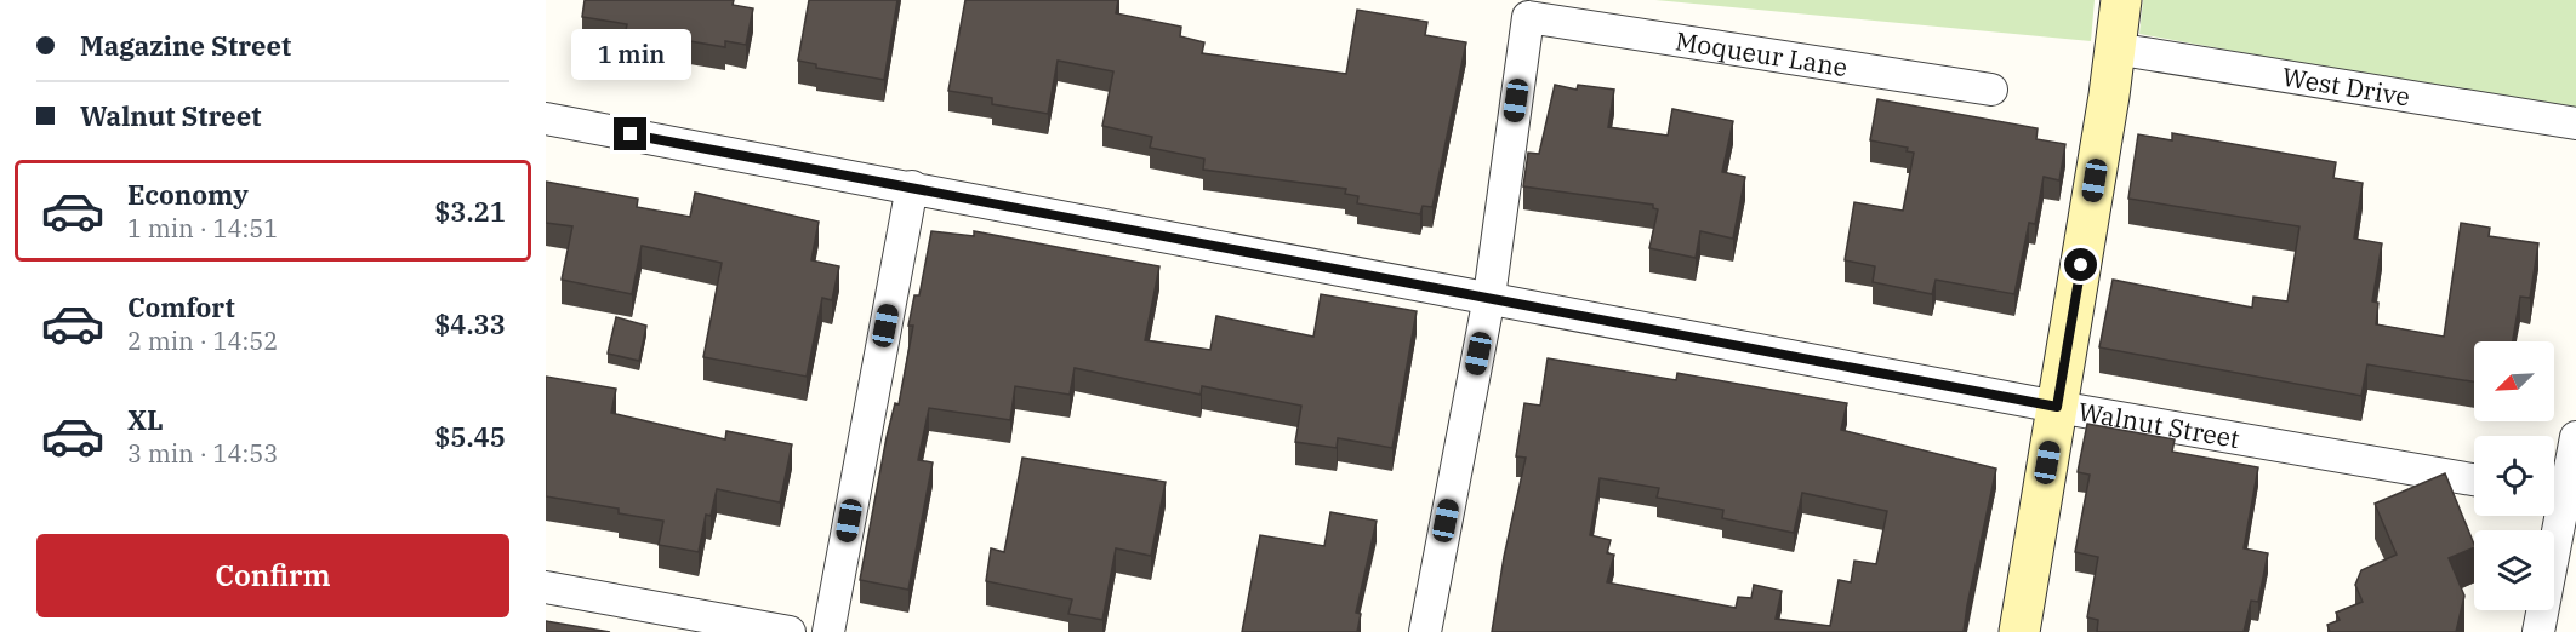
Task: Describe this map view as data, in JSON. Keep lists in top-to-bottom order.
{
  "streets": {
    "street": ["Moqueur Lane", "West Drive", "Walnut Street"]
  },
  "crossings": [
    ["Moqueur Lane", "Walnut Street"]
  ],
  "north": "bottom left",
  "page": {
    "banner": ["Magazine Street", "Walnut Street"],
    "bubble": "1 min",
    "list": [
      {
        "name": "Economy",
        "note": "1 min · 14:51",
        "value": "$3.21"
      },
      {
        "name": "Comfort",
        "note": "2 min · 14:52",
        "value": "$4.33"
      },
      {
        "name": "XL",
        "note": "3 min · 14:53",
        "value": "$5.45"
      }
    ],
    "buttons": "Confirm"
  }
}
